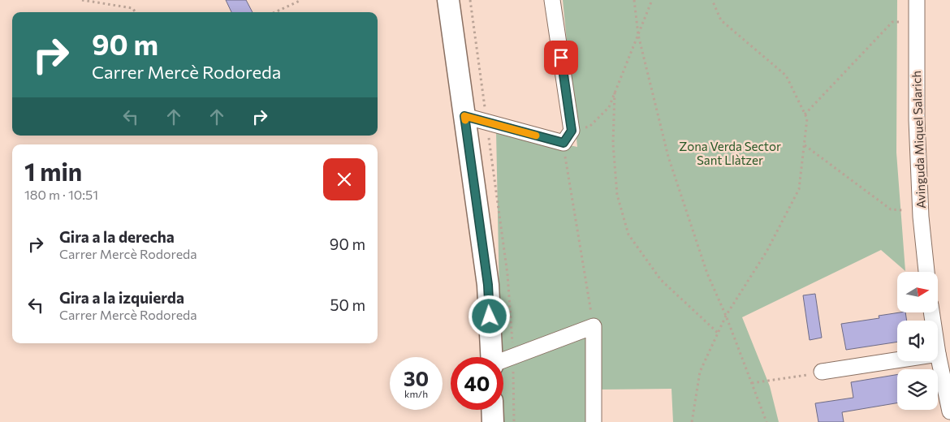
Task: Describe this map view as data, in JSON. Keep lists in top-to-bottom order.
{
  "streets": {
    "street": ["Avinguda Miquel Salarich"]
  },
  "parks": ["Zona Verda Sector Sant Llàtzer"],
  "north": "right",
  "page": {
    "turn": ["90 m", "Carrer Mercè Rodoreda"],
    "heading": ["1 min", "180 m · 10:51"],
    "list": [
      {
        "name": "Gira a la derecha",
        "note": "Carrer Mercè Rodoreda",
        "value": "90 m"
      },
      {
        "name": "Gira a la izquierda",
        "note": "Carrer Mercè Rodoreda",
        "value": "50 m"
      }
    ],
    "speed": "30 km/h",
    "limit": "40"
  }
}
